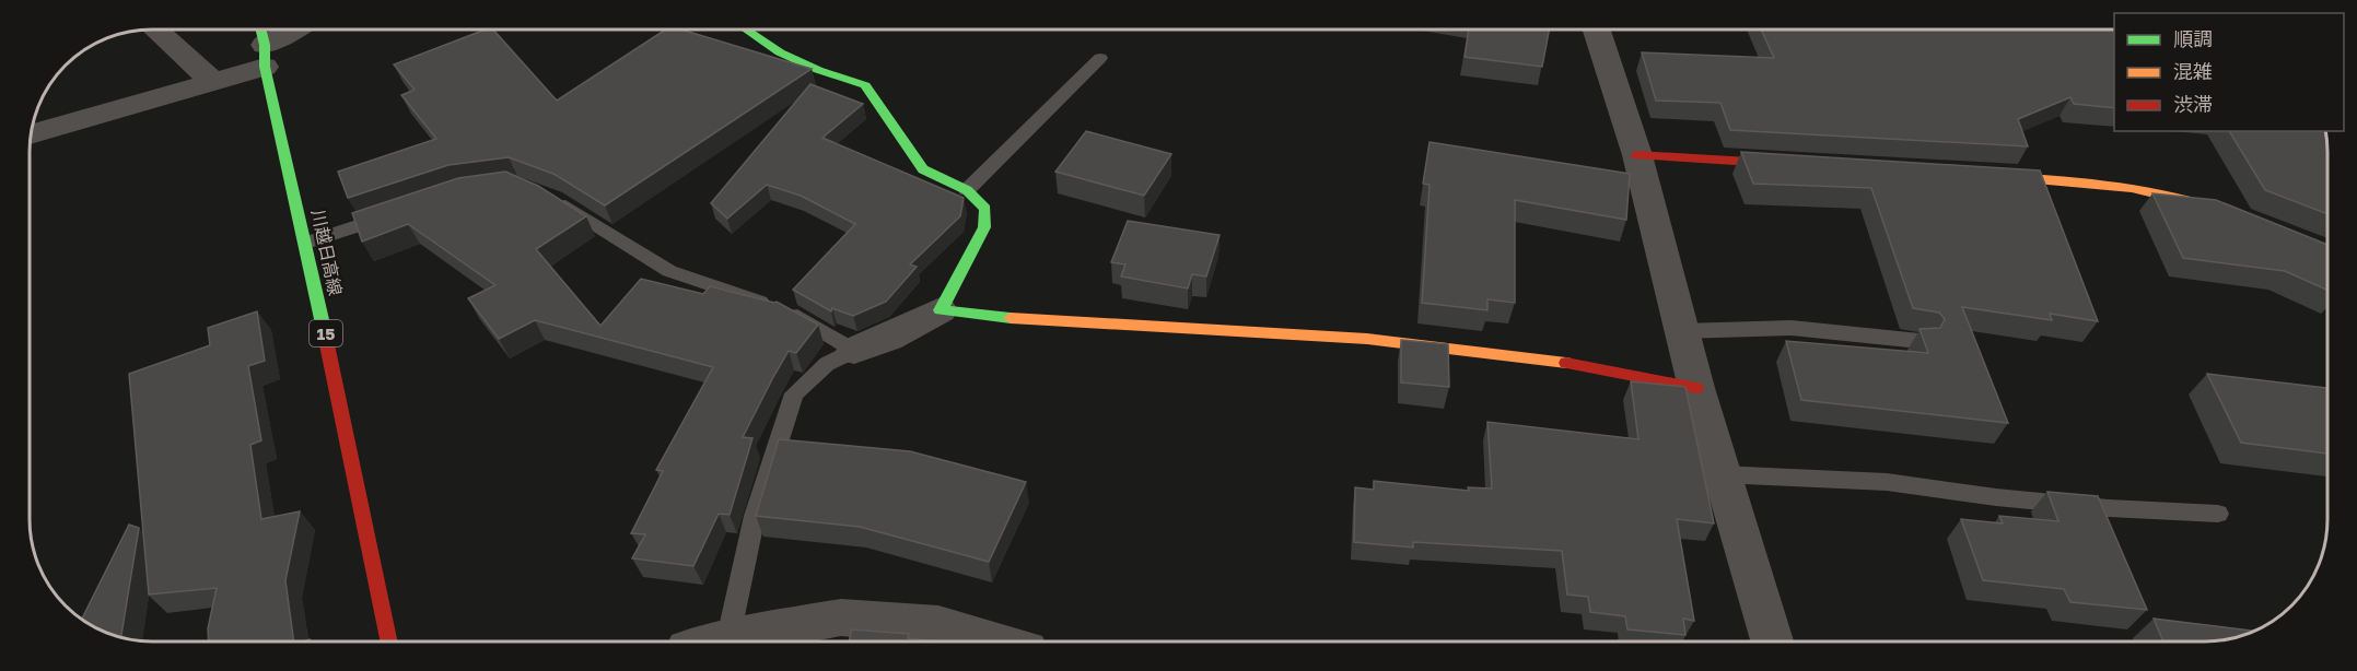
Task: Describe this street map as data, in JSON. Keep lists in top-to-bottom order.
{
  "streets": {
    "street": ["川越日高線", "15"]
  },
  "legend": ["順調", "混雑", "渋滞"]
}
